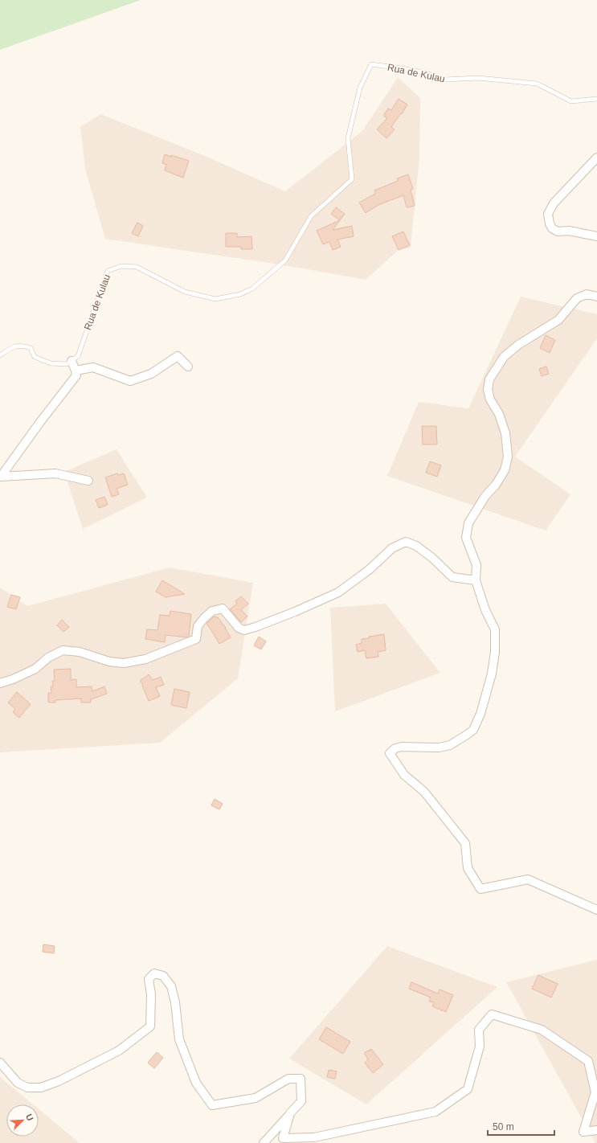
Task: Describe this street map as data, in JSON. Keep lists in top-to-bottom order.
{
  "streets": {
    "lane": ["Rua de Kulau"]
  },
  "scale_bar": "50 m",
  "north": "top right"
}
